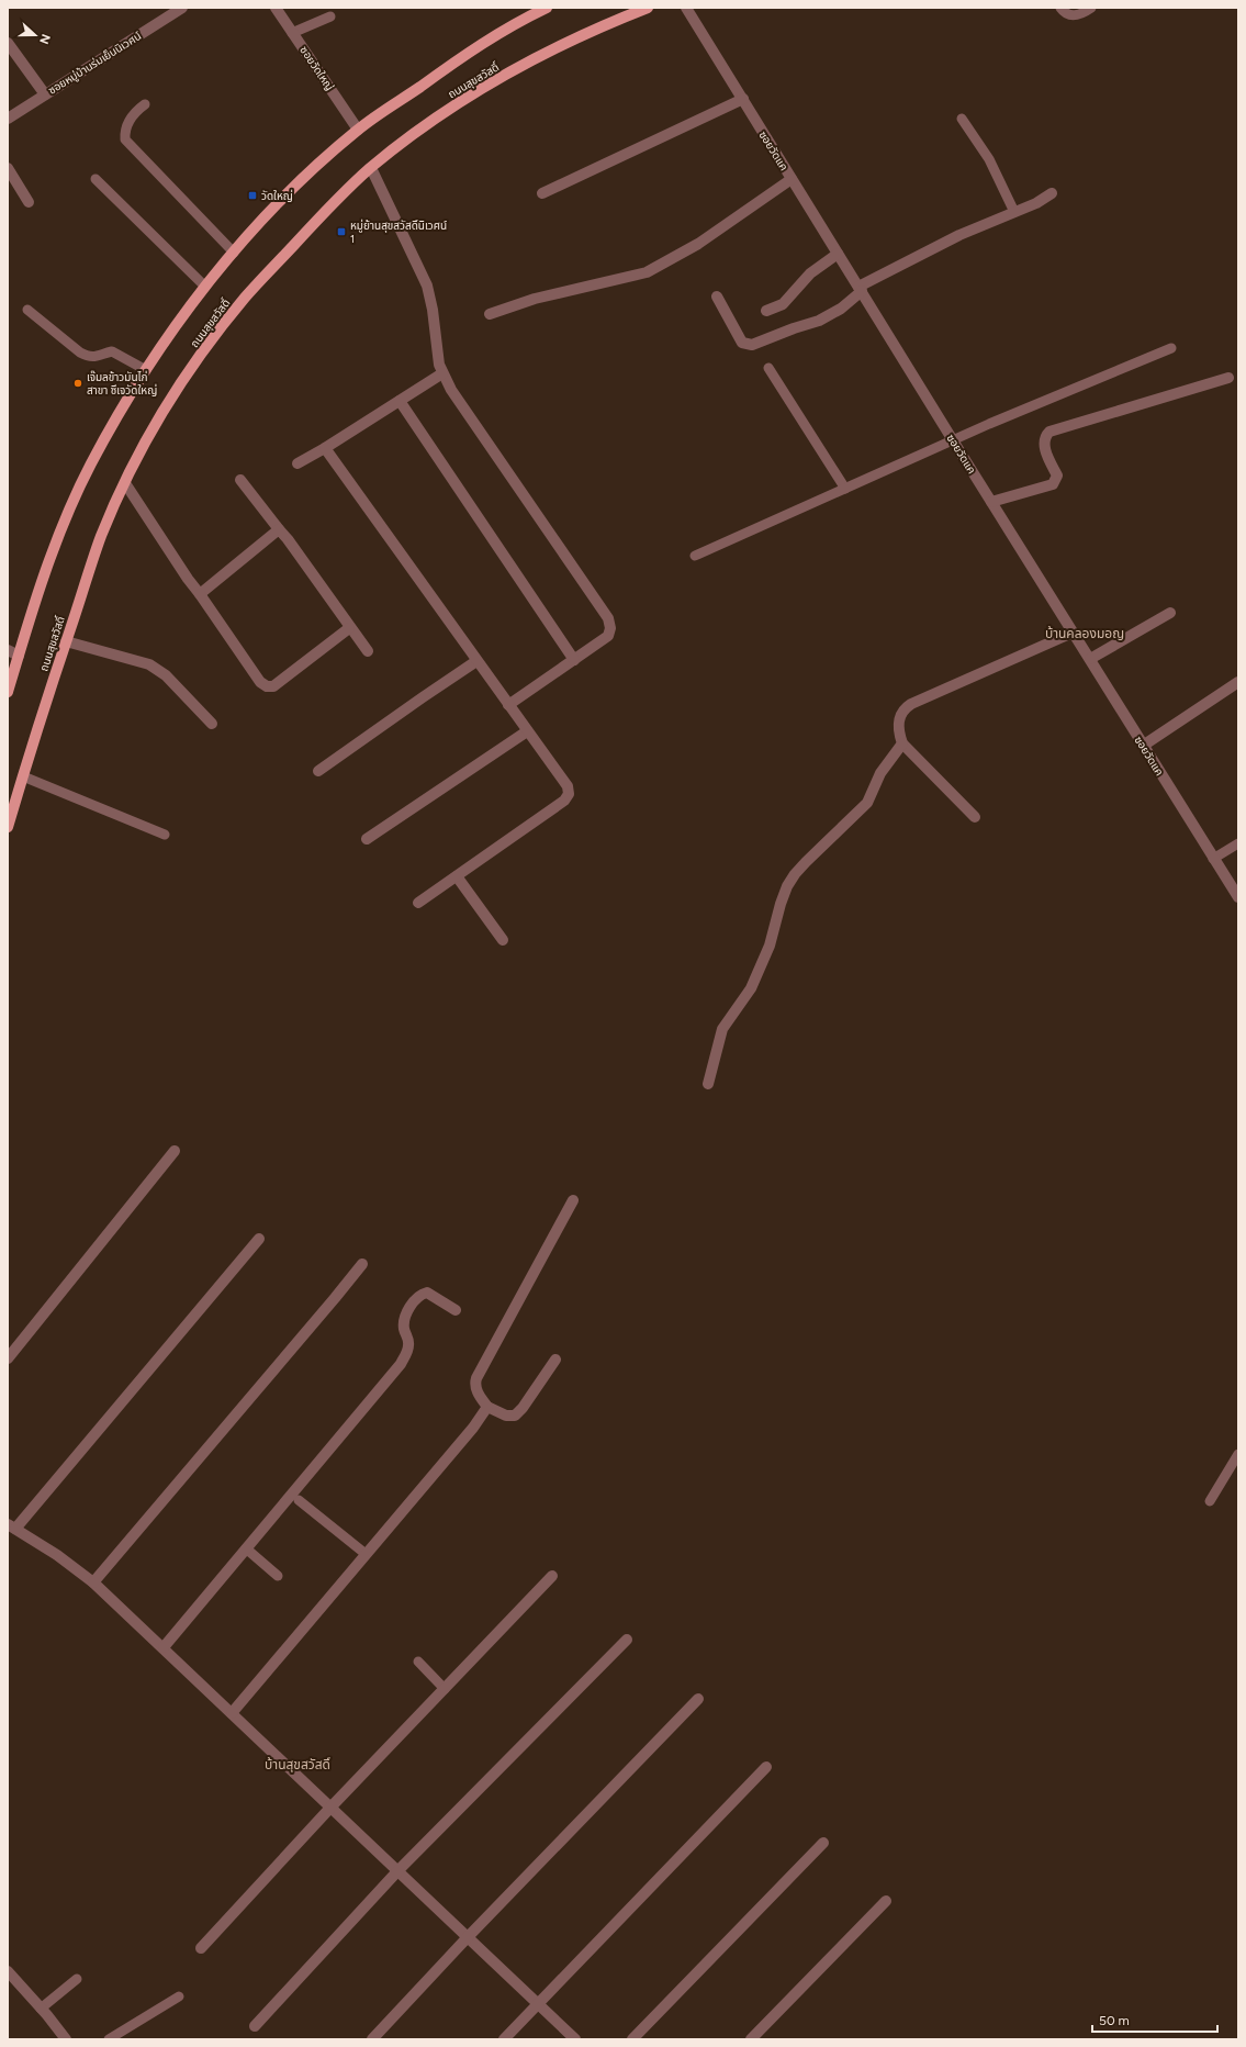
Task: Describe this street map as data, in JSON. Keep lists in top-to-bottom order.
{
  "streets": {
    "main road": ["ถนนสุขสวัสดิ์"],
    "street": ["ซอยหมู่บ้านร่มเย็นนิเวศน์", "ซอยวัดใหญ่", "ซอยวัดแค"]
  },
  "districts": ["บ้านคลองมอญ", "บ้านสุขสวัสดิ์"],
  "places": {
    "transit": ["วัดใหญ่", "หมู่ย้านสุขสวัสดิ์นิเวศน์ 1"],
    "other": ["เจ๊มลข้าวมันไก่ สาขา ซีเจวัดใหญ่"]
  },
  "scale_bar": "50 m",
  "north": "right"
}
